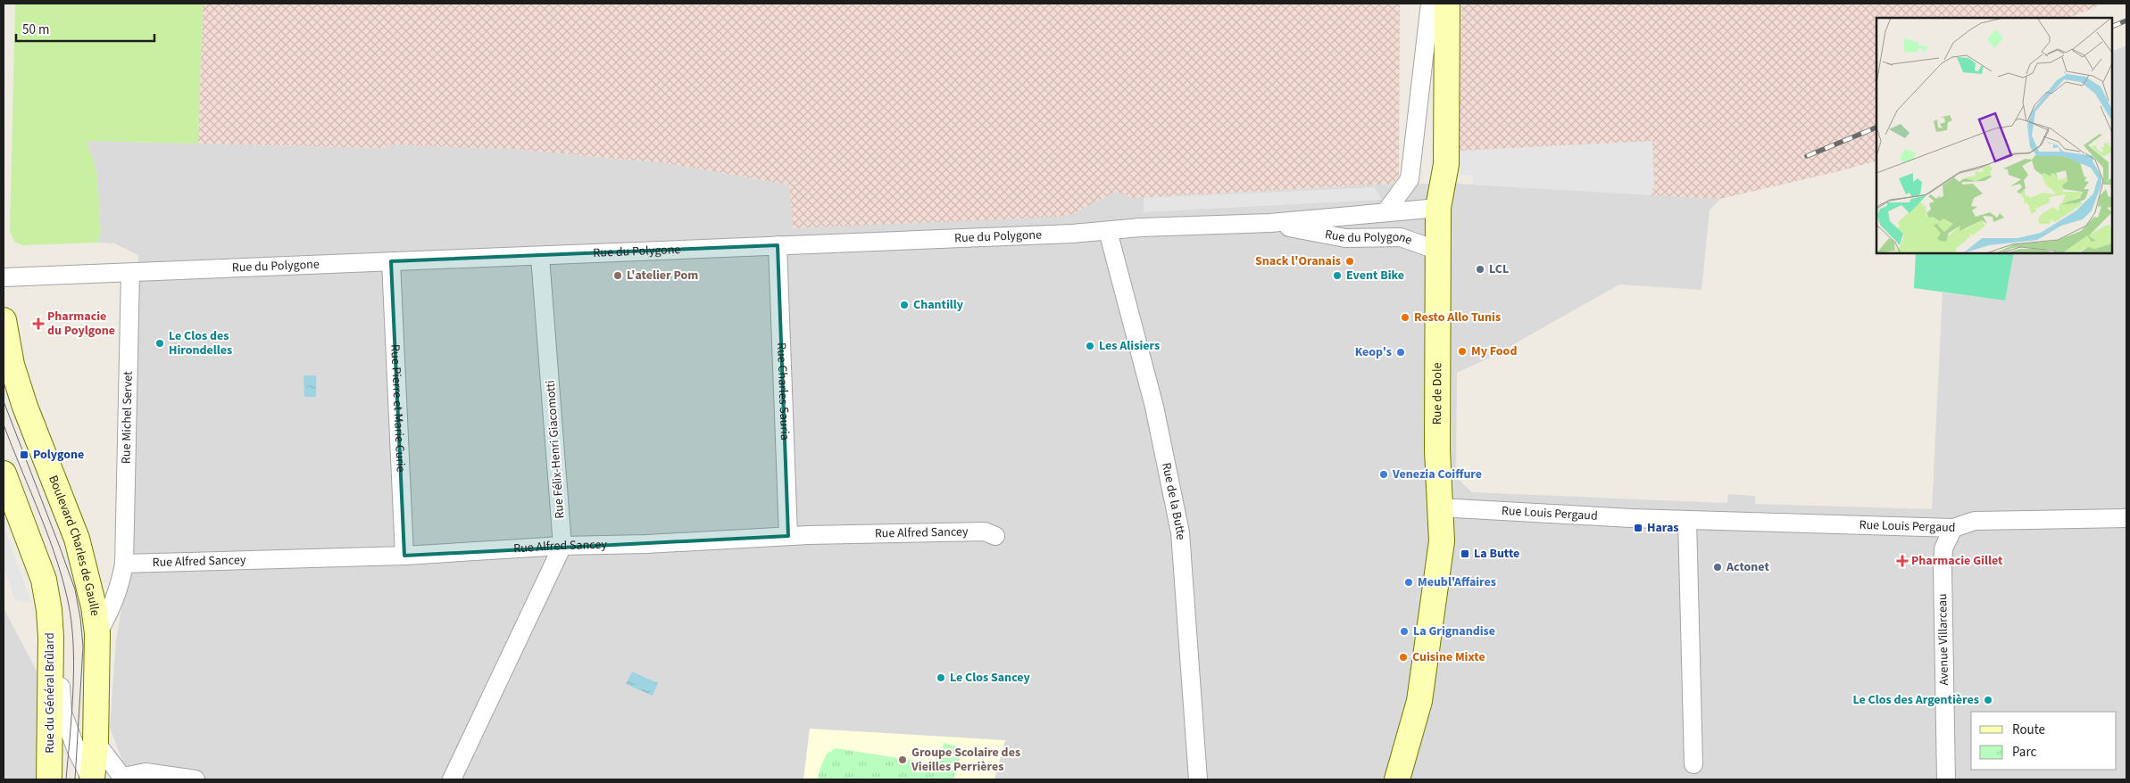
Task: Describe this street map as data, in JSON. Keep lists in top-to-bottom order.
{
  "streets": {
    "main road": ["Rue de Dole", "Boulevard Charles de Gaulle", "Rue du Général Brûlard"],
    "street": [
      "Rue du Polygone",
      "Rue Charles Sauria",
      "Rue Pierre et Marie Curie",
      "Rue Michel Servet",
      "Rue Félix-Henri Giacomotti",
      "Rue de la Butte",
      "Rue Louis Pergaud",
      "Rue Alfred Sancey",
      "Avenue Villarceau"
    ]
  },
  "crossings": [
    ["Rue du Polygone", "Rue Charles Sauria"],
    ["Rue du Polygone", "Rue de Dole"],
    ["Rue du Polygone", "Rue Pierre et Marie Curie"],
    ["Rue du Polygone", "Rue Michel Servet"],
    ["Rue du Polygone", "Rue Félix-Henri Giacomotti"],
    ["Rue du Polygone", "Rue de la Butte"],
    ["Rue Charles Sauria", "Rue Alfred Sancey"],
    ["Rue de Dole", "Rue Louis Pergaud"],
    ["Rue Pierre et Marie Curie", "Rue Alfred Sancey"],
    ["Rue Michel Servet", "Rue Alfred Sancey"],
    ["Rue Michel Servet", "Boulevard Charles de Gaulle"],
    ["Rue Félix-Henri Giacomotti", "Rue Alfred Sancey"],
    ["Rue Louis Pergaud", "Avenue Villarceau"]
  ],
  "places": {
    "other": [
      "Snack l'Oranais",
      "LCL",
      "L'atelier Pom",
      "Event Bike",
      "Chantilly",
      "Resto Allo Tunis",
      "Le Clos des Hirondelles",
      "Les Alisiers",
      "My Food",
      "Keop's",
      "Venezia Coiffure",
      "Actonet",
      "Meubl'Affaires",
      "La Grignandise",
      "Cuisine Mixte",
      "Le Clos Sancey",
      "Le Clos des Argentières",
      "Groupe Scolaire des Vieilles Perrières"
    ],
    "health": ["Pharmacie du Poylgone", "Pharmacie Gillet"],
    "transit": ["Polygone", "Haras", "La Butte"]
  },
  "legend": ["Route", "Parc"],
  "scale_bar": "50 m"
}
